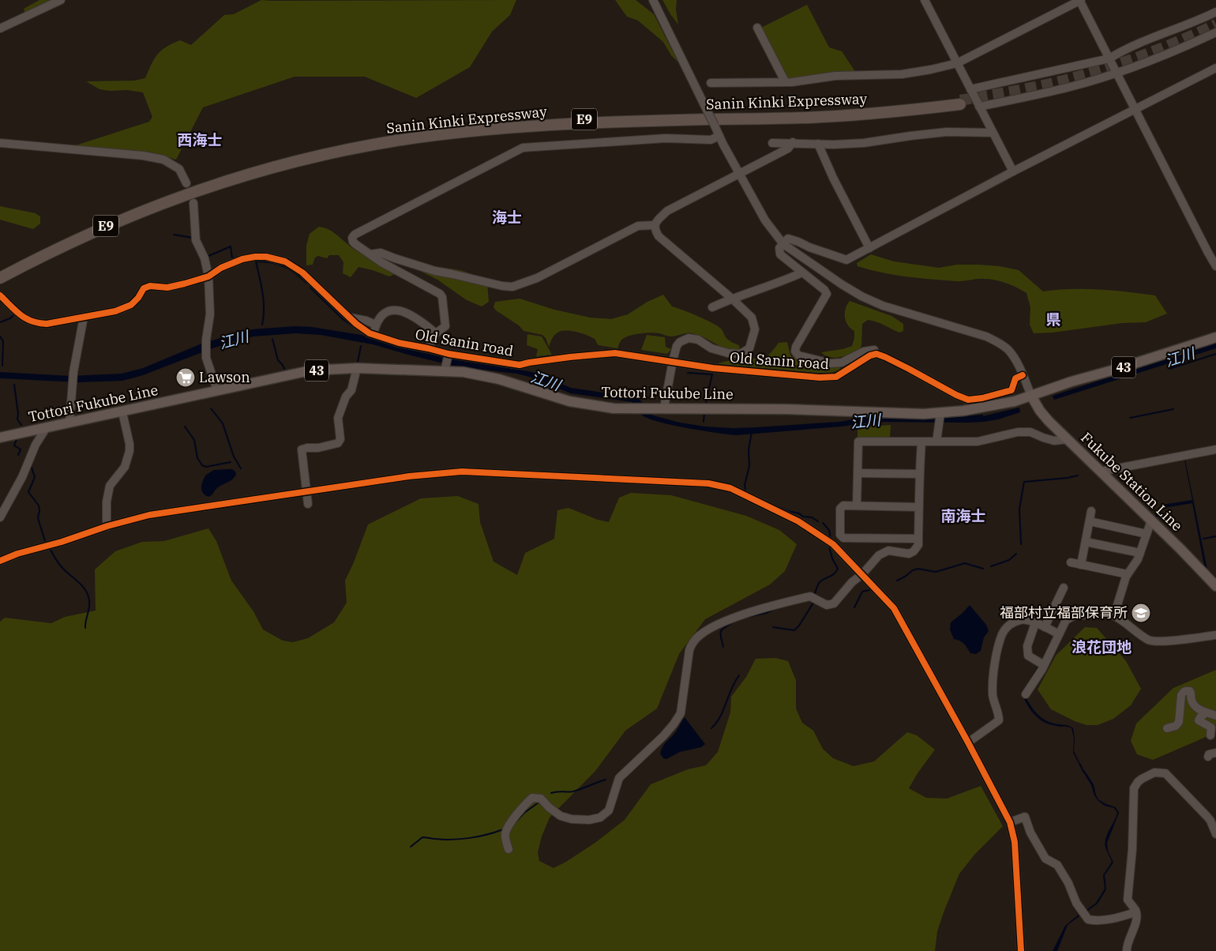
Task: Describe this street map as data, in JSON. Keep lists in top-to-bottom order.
{
  "streets": {
    "highway": ["Sanin Kinki Expressway", "E9"],
    "main road": ["43", "Tottori Fukube Line", "Fukube Station Line"],
    "street": ["Old Sanin road"]
  },
  "crossings": [
    ["Tottori Fukube Line", "Fukube Station Line"]
  ],
  "districts": [
    "西海士",
    "海士",
    "県",
    "南海士",
    "浪花団地"
  ],
  "water": ["江川"],
  "places": {
    "supermarket": ["Lawson"],
    "school or university": ["福部村立福部保育所"]
  }
}
